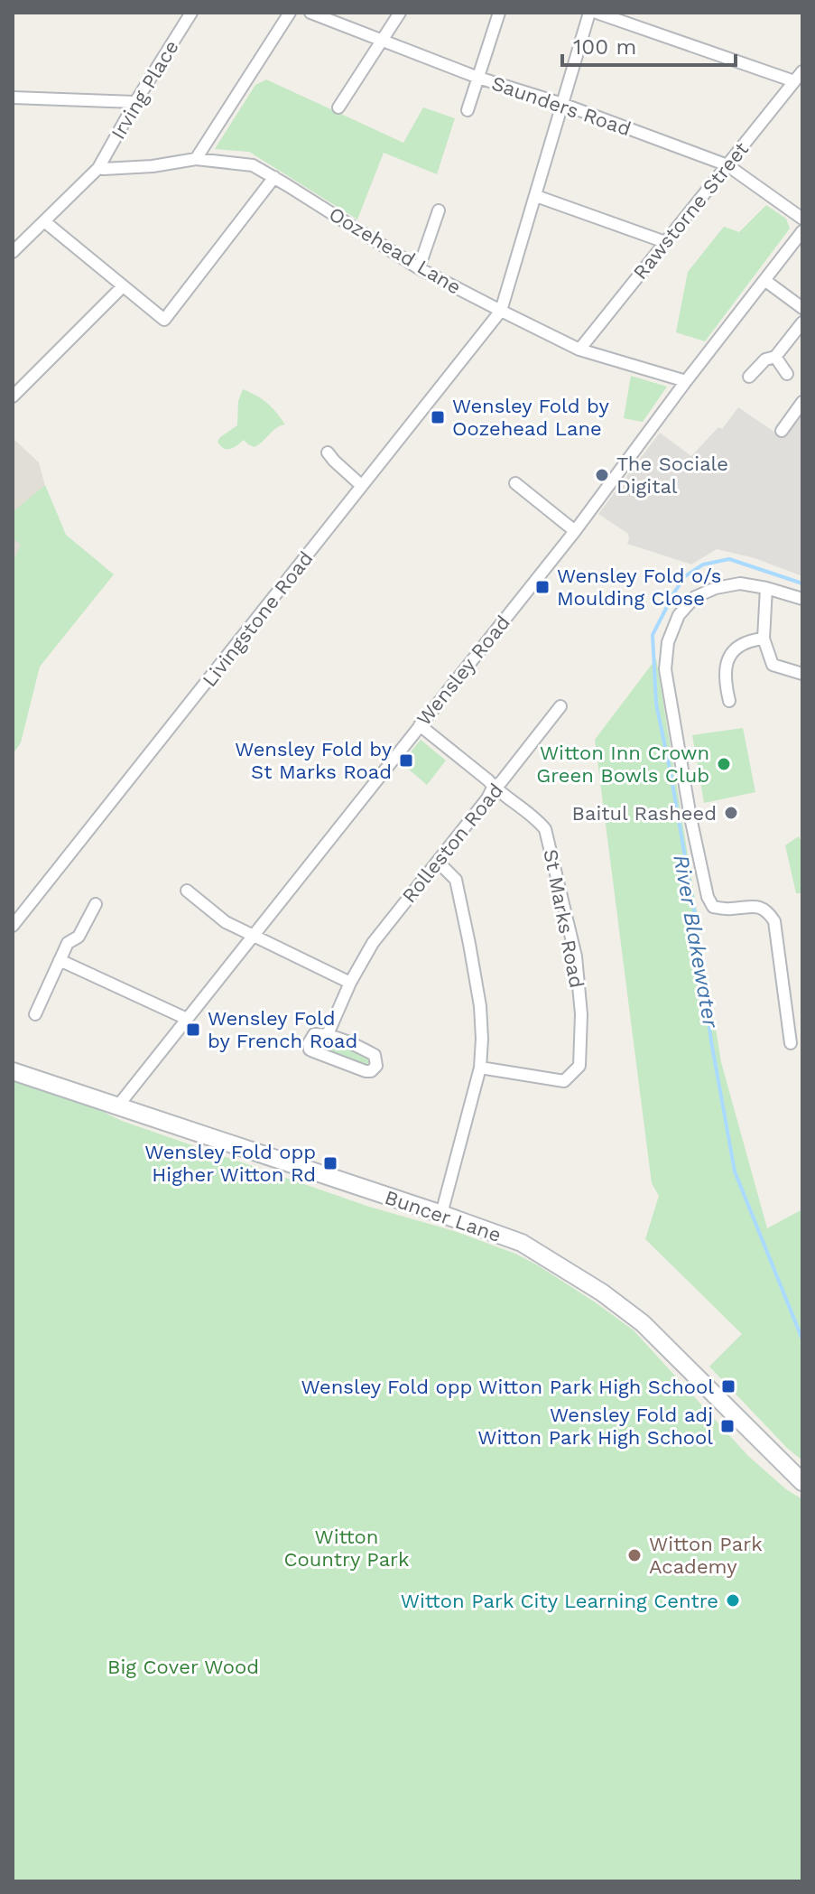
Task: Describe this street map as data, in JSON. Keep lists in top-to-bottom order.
{
  "streets": {
    "main road": ["Buncer Lane"],
    "street": [
      "Irving Place",
      "Saunders Road",
      "Rawstorne Street",
      "Oozehead Lane",
      "Livingstone Road",
      "Wensley Road",
      "Rolleston Road",
      "St Marks Road"
    ]
  },
  "crossings": [
    ["Irving Place", "Oozehead Lane"],
    ["Saunders Road", "Rawstorne Street"],
    ["Rawstorne Street", "Oozehead Lane"],
    ["Oozehead Lane", "Livingstone Road"],
    ["Oozehead Lane", "Wensley Road"],
    ["Wensley Road", "St Marks Road"],
    ["Wensley Road", "Buncer Lane"],
    ["Rolleston Road", "St Marks Road"]
  ],
  "water": ["River Blakewater"],
  "parks": ["Witton Country Park", "Big Cover Wood"],
  "places": {
    "transit": [
      "Wensley Fold by Oozehead Lane",
      "Wensley Fold o/s Moulding Close",
      "Wensley Fold by St Marks Road",
      "Wensley Fold by French Road",
      "Wensley Fold opp Higher Witton Rd",
      "Wensley Fold opp Witton Park High School",
      "Wensley Fold adj Witton Park High School"
    ],
    "other": [
      "The Sociale Digital",
      "Witton Inn Crown Green Bowls Club",
      "Baitul Rasheed",
      "Witton Park Academy",
      "Witton Park City Learning Centre"
    ]
  },
  "scale_bar": "100 m"
}
